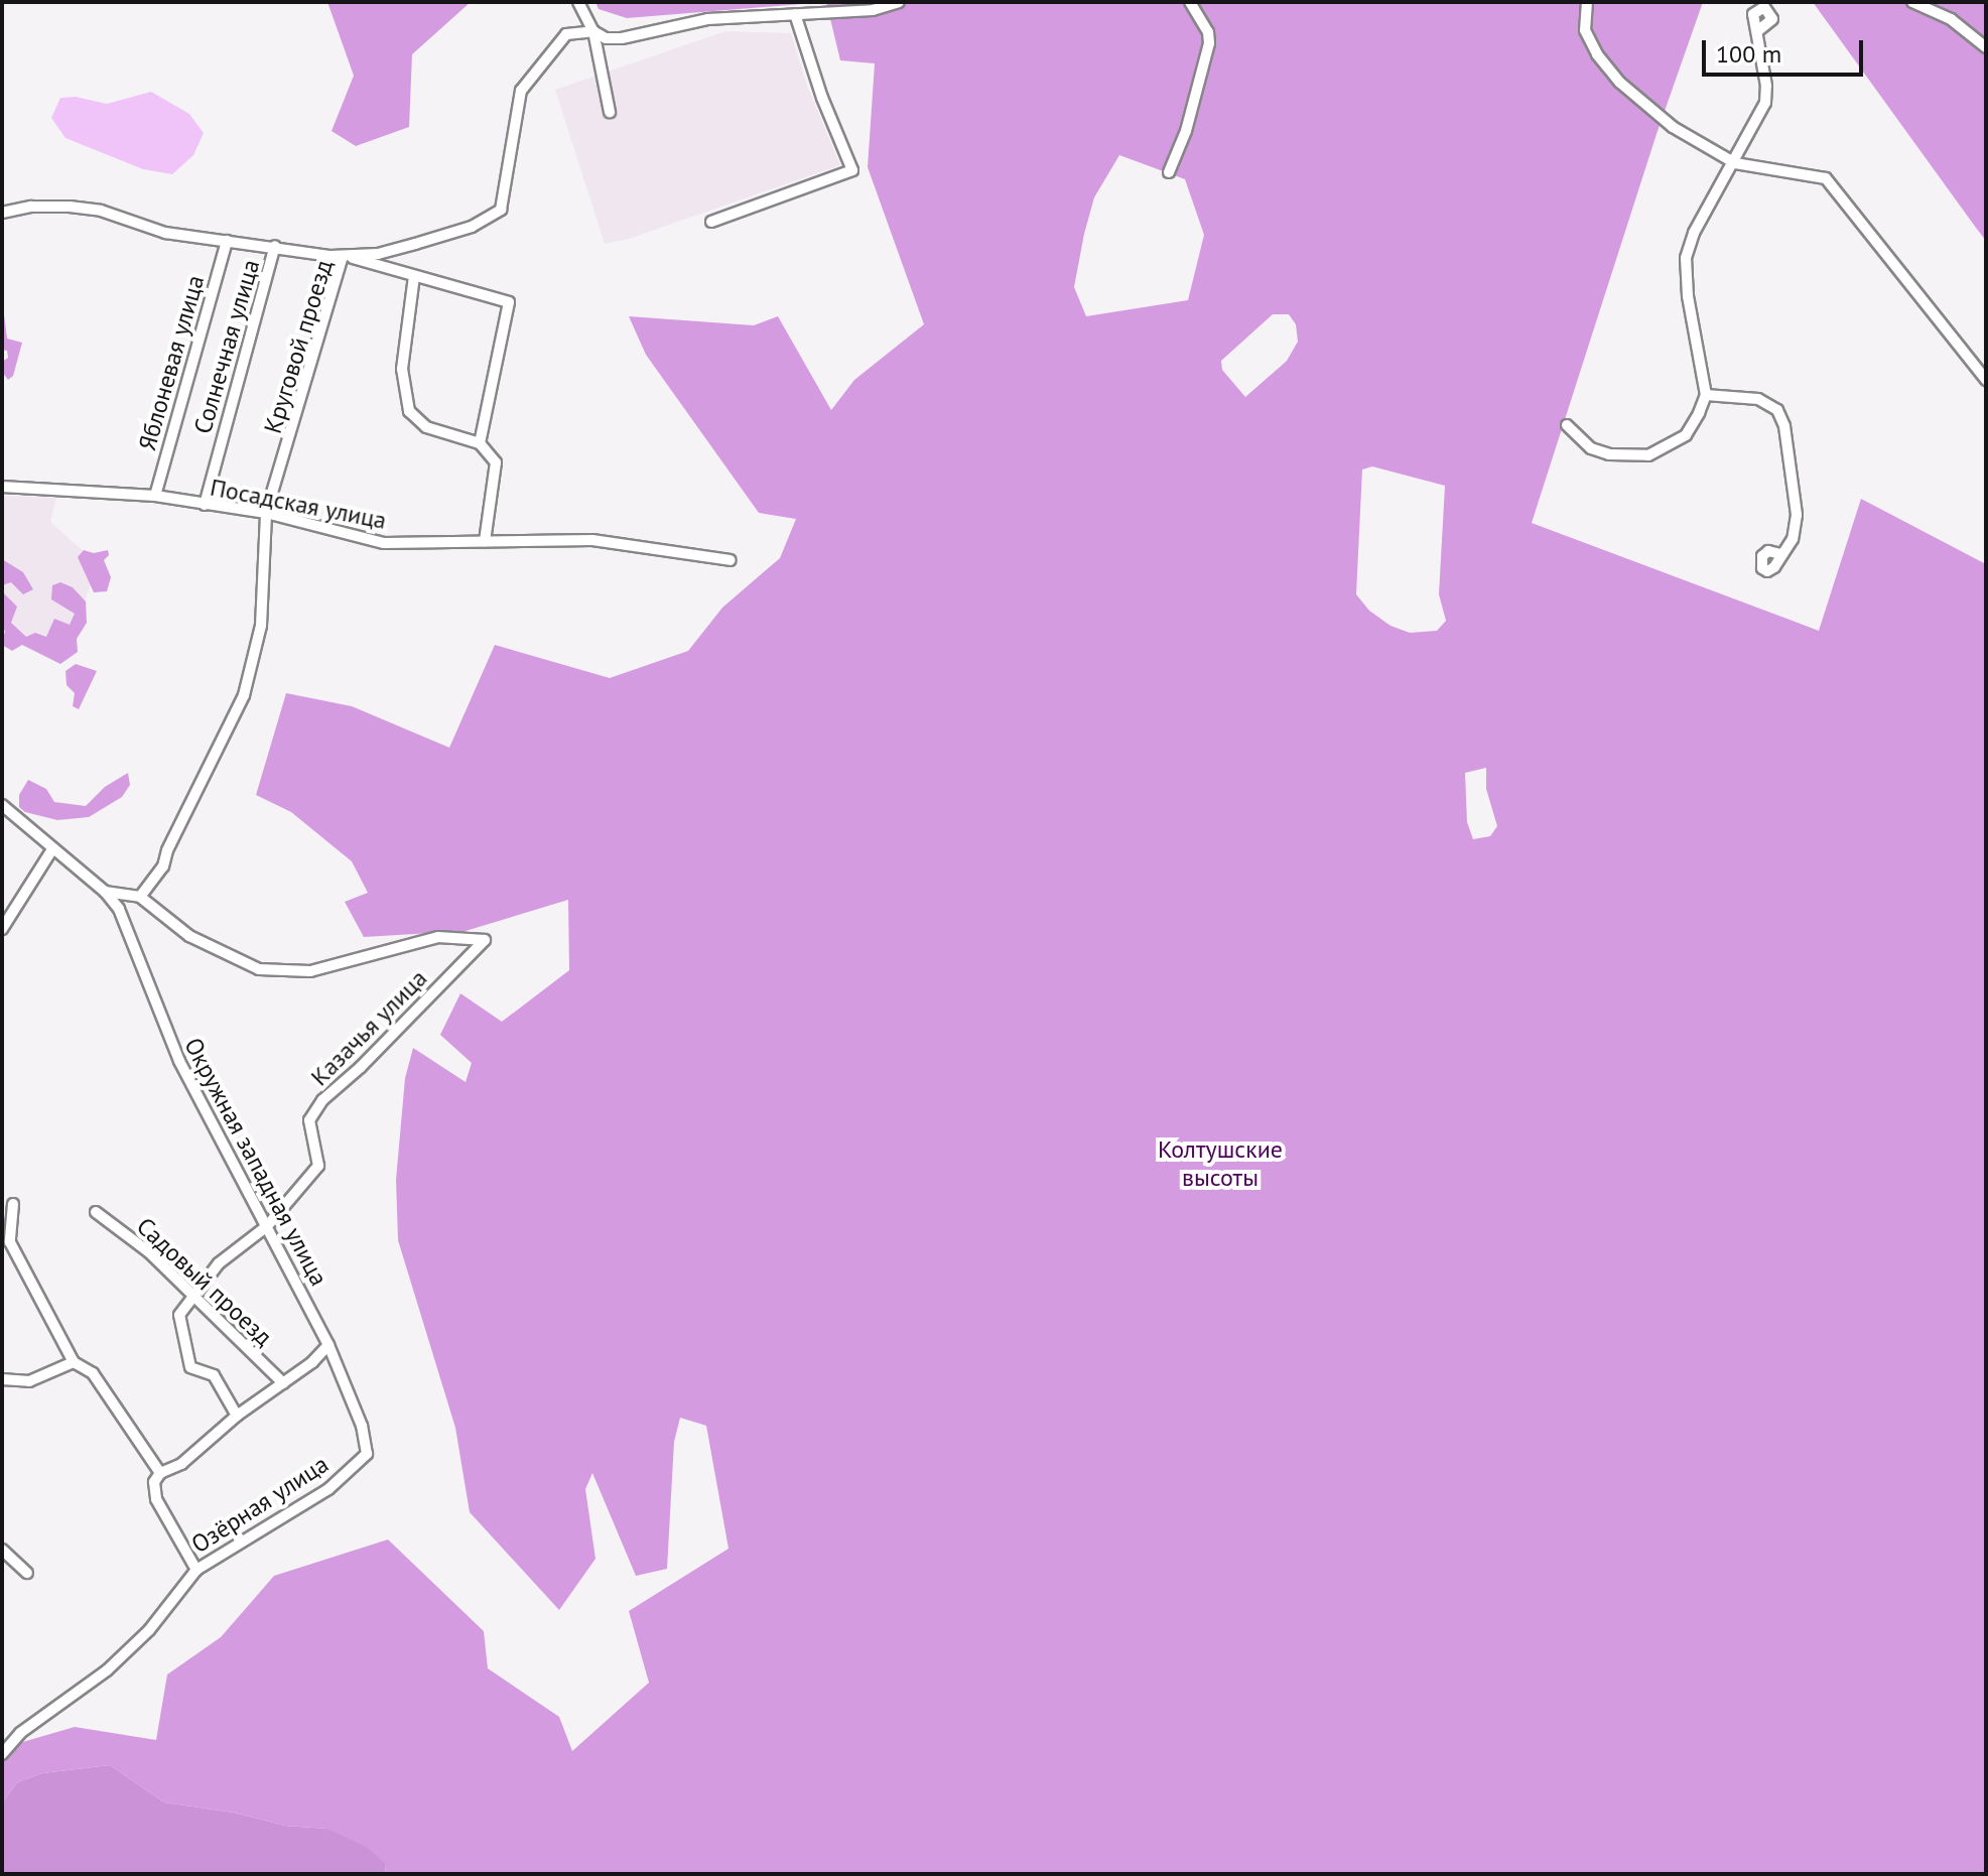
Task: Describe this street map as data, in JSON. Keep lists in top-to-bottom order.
{
  "streets": {
    "street": [
      "Солнечная улица",
      "Круговой проезд",
      "Яблоневая улица",
      "Посадская улица",
      "Казачья улица",
      "Окружная западная улица",
      "Садовый проезд",
      "Озёрная улица"
    ]
  },
  "crossings": [
    ["Солнечная улица", "Посадская улица"],
    ["Круговой проезд", "Посадская улица"],
    ["Круговой проезд", "Казачья улица"],
    ["Яблоневая улица", "Посадская улица"],
    ["Казачья улица", "Окружная западная улица"],
    ["Казачья улица", "Садовый проезд"],
    ["Окружная западная улица", "Озёрная улица"]
  ],
  "parks": ["Колтушские высоты"],
  "scale_bar": "100 m"
}
